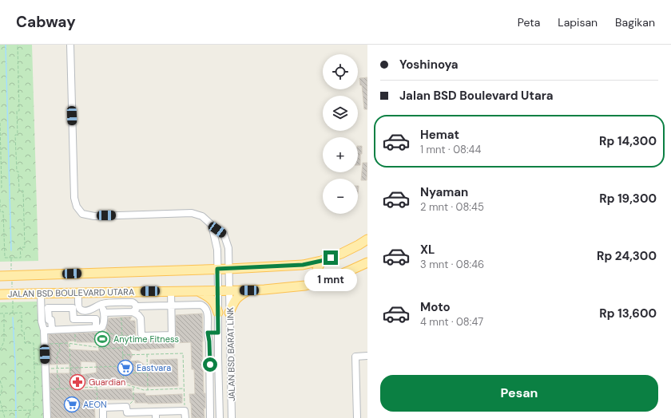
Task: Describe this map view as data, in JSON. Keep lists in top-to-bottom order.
{
  "streets": {
    "main road": ["JALAN BSD BOULEVARD UTARA"],
    "street": ["JALAN BSD BARAT LINK"]
  },
  "crossings": [
    ["JALAN BSD BOULEVARD UTARA", "JALAN BSD BARAT LINK"]
  ],
  "places": {
    "sports": ["Anytime Fitness"],
    "supermarket": ["Eastvara", "AEON"],
    "pharmacy": ["Guardian"]
  },
  "page": {
    "header": "Cabway",
    "nav": ["Peta", "Lapisan", "Bagikan"],
    "banner": ["Yoshinoya", "Jalan BSD Boulevard Utara"],
    "map_buttons": ["+", "−"],
    "list": [
      {
        "name": "Hemat",
        "note": "1 mnt · 08:44",
        "value": "Rp 14,300"
      },
      {
        "name": "Nyaman",
        "note": "2 mnt · 08:45",
        "value": "Rp 19,300"
      },
      {
        "name": "XL",
        "note": "3 mnt · 08:46",
        "value": "Rp 24,300"
      },
      {
        "name": "Moto",
        "note": "4 mnt · 08:47",
        "value": "Rp 13,600"
      }
    ],
    "bubble": "1 mnt",
    "buttons": "Pesan"
  }
}
